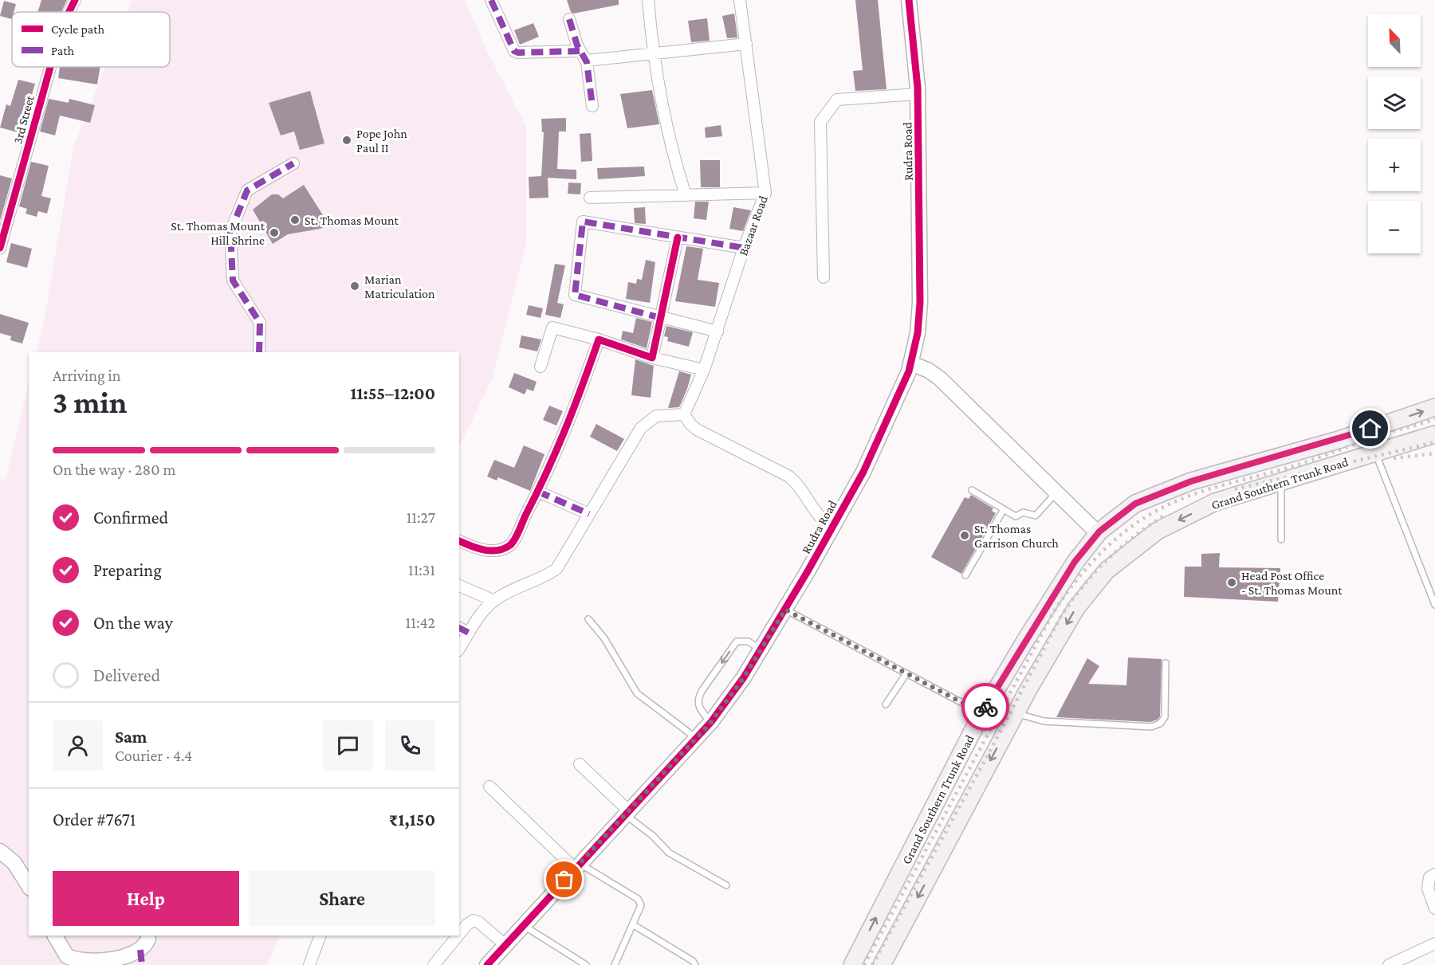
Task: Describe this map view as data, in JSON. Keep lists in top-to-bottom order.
{
  "streets": {
    "main road": ["Grand Southern Trunk Road"],
    "street": ["3rd Street", "Rudra Road", "Bazaar Road"]
  },
  "places": [
    "Pope John Paul II",
    "St. Thomas Mount",
    "St. Thomas Mount Hill Shrine",
    "Marian Matriculation",
    "St. Thomas Garrison Church",
    "Head Post Office - St. Thomas Mount"
  ],
  "legend": ["Cycle path", "Path"],
  "north": "top left",
  "page": {
    "map_buttons": ["+", "−"],
    "heading": ["3 min", "Arriving in", "11:55–12:00"],
    "panel": [
      "Sam",
      "Courier · 4.4",
      "Order #7671",
      "₹1,150"
    ],
    "bar": "On the way · 280 m",
    "list": [
      ["Confirmed", "11:27"],
      ["Preparing", "11:31"],
      ["On the way", "11:42"],
      "Delivered"
    ],
    "buttons": ["Help", "Share"]
  }
}
